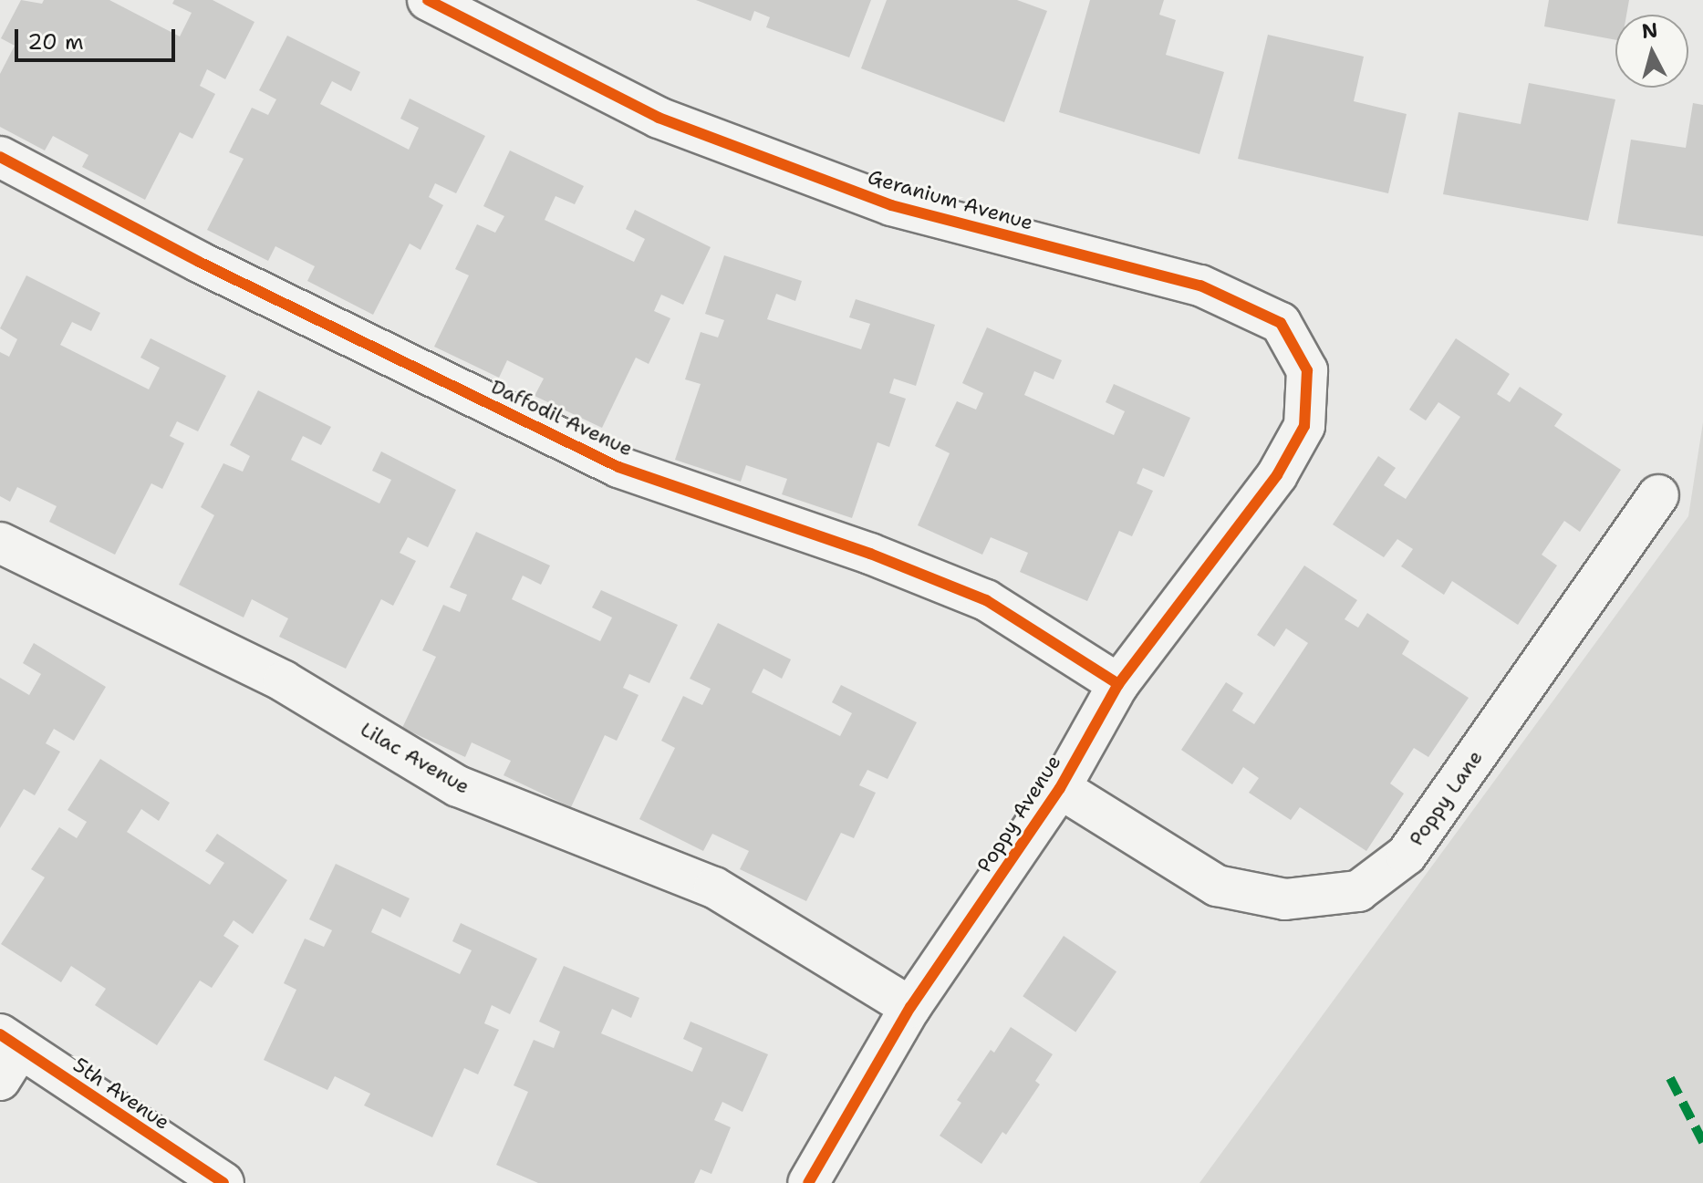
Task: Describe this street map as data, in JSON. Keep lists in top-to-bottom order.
{
  "streets": {
    "street": [
      "Geranium Avenue",
      "Daffodil Avenue",
      "Lilac Avenue",
      "Poppy Lane",
      "Poppy Avenue",
      "5th Avenue"
    ]
  },
  "crossings": [
    ["Geranium Avenue", "Poppy Avenue"],
    ["Daffodil Avenue", "Poppy Avenue"],
    ["Lilac Avenue", "Poppy Avenue"],
    ["Poppy Lane", "Poppy Avenue"]
  ],
  "scale_bar": "20 m",
  "north": "top"
}
